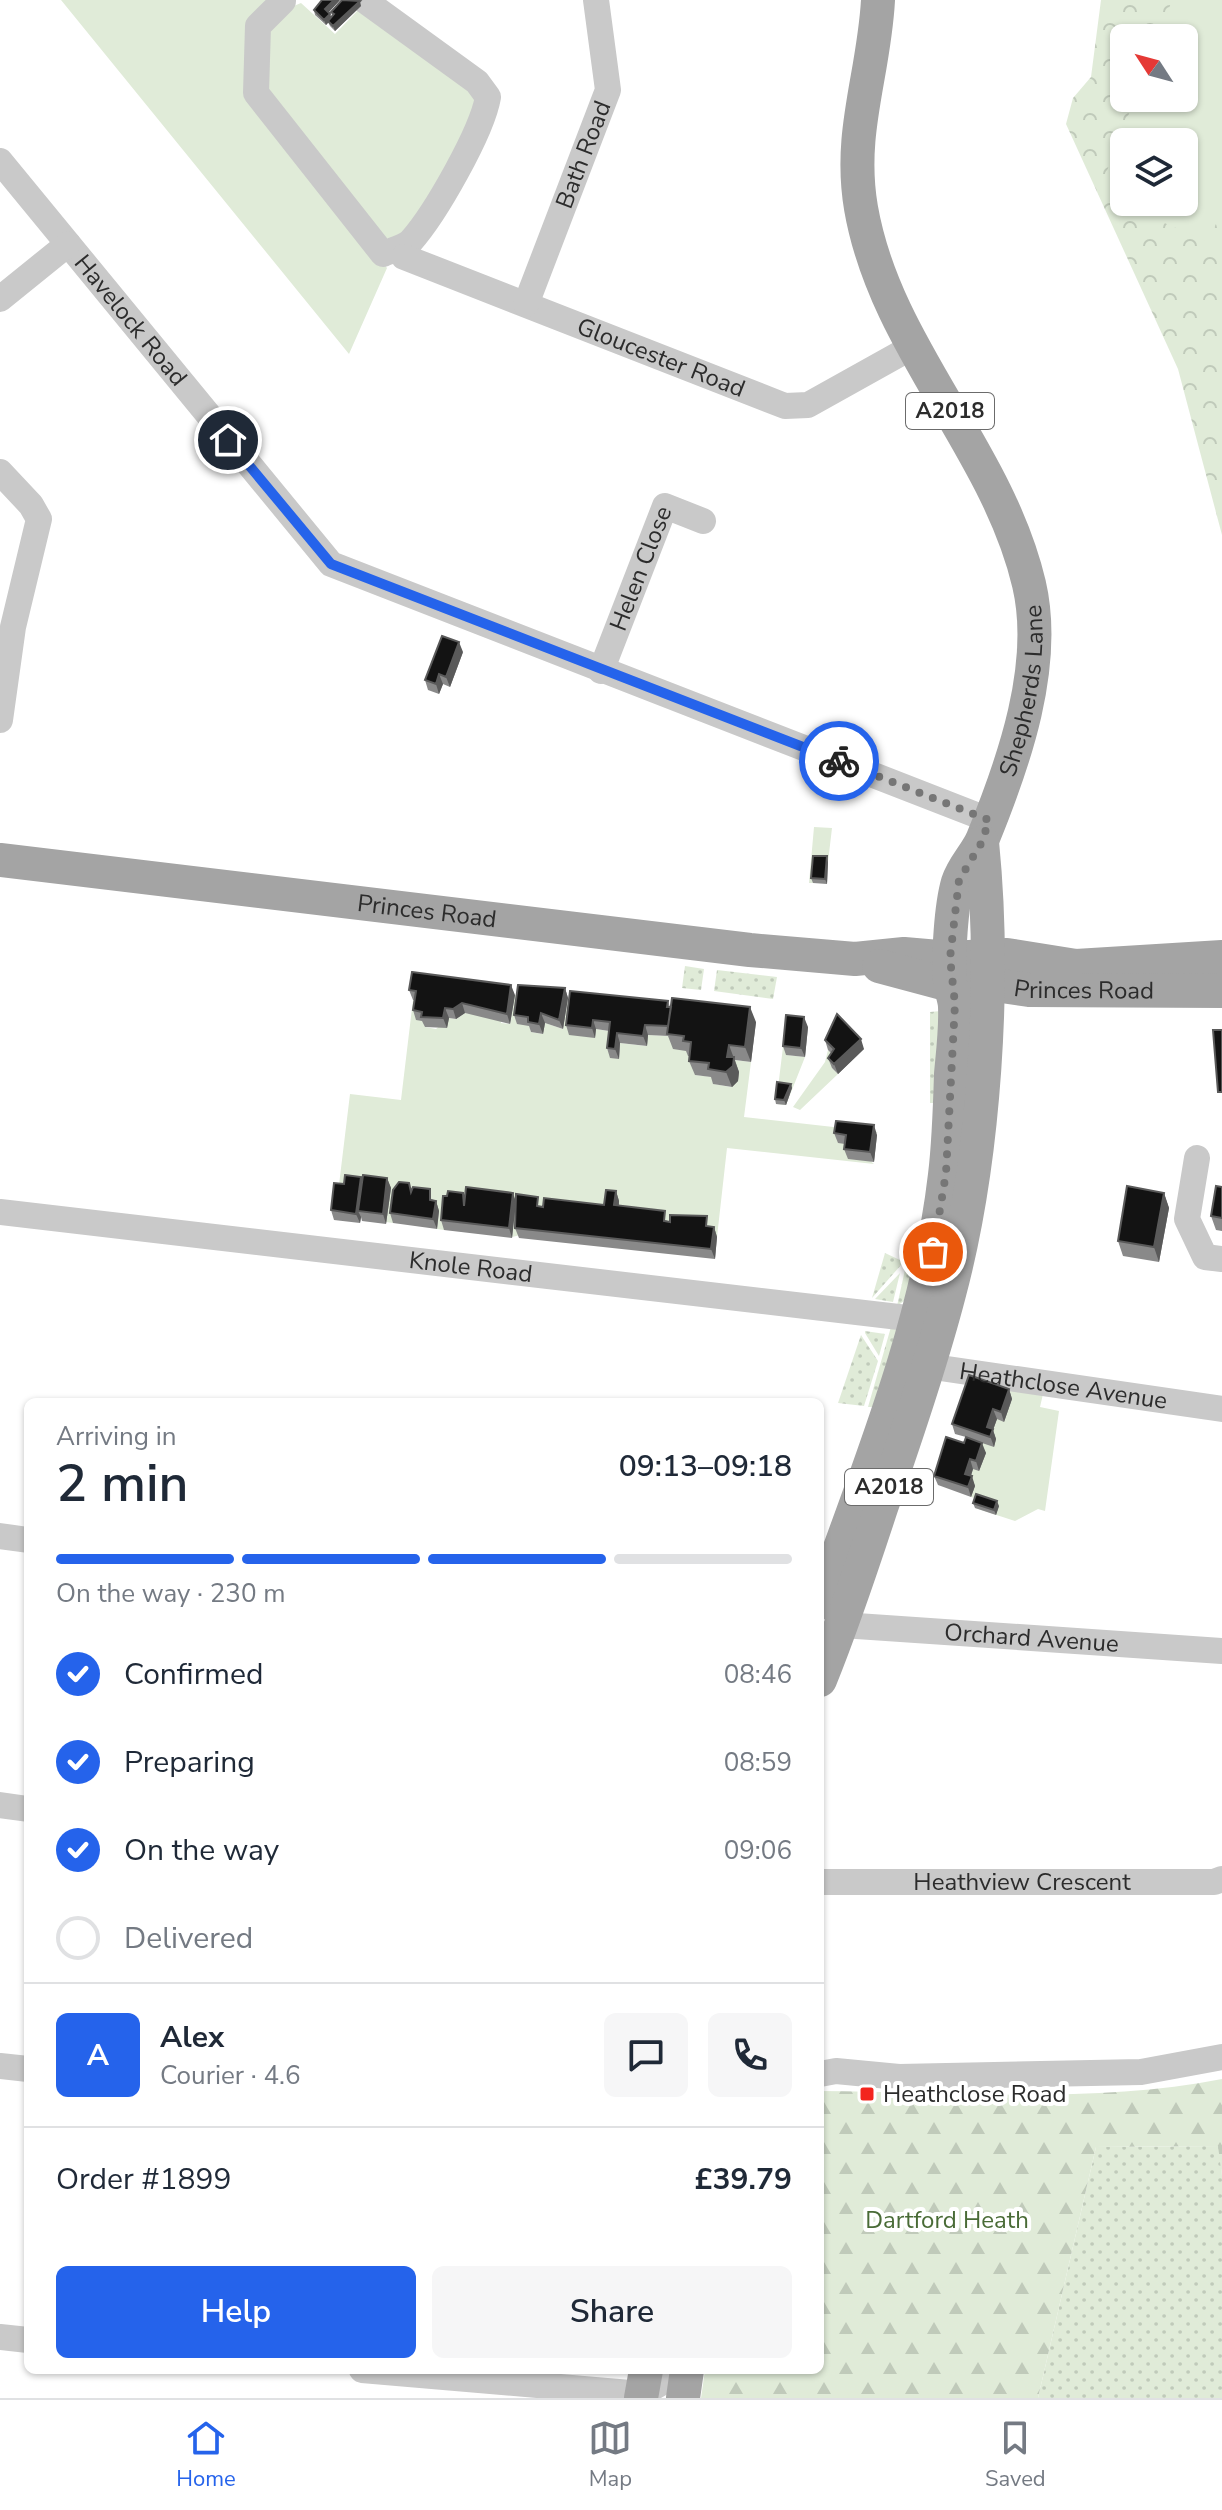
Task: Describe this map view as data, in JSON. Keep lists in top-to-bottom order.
{
  "streets": {
    "main road": ["A2018", "Shepherds Lane", "Princes Road"],
    "street": [
      "Bath Road",
      "Havelock Road",
      "Gloucester Road",
      "Helen Close",
      "Knole Road",
      "Heathclose Avenue",
      "Orchard Avenue",
      "Heathview Crescent"
    ]
  },
  "crossings": [
    ["Bath Road", "Gloucester Road"],
    ["Havelock Road", "Helen Close"],
    ["Havelock Road", "Shepherds Lane"],
    ["Gloucester Road", "Shepherds Lane"],
    ["Shepherds Lane", "Princes Road"],
    ["Shepherds Lane", "Knole Road"],
    ["Shepherds Lane", "Heathclose Avenue"],
    ["Shepherds Lane", "Orchard Avenue"]
  ],
  "parks": ["Dartford Heath"],
  "places": {
    "transit": ["Heathclose Road"]
  },
  "north": "top left",
  "page": {
    "heading": ["2 min", "Arriving in", "09:13–09:18"],
    "panel": [
      "Alex",
      "Courier · 4.6",
      "Order #1899",
      "£39.79"
    ],
    "bar": "On the way · 230 m",
    "list": [
      ["Confirmed", "08:46"],
      ["Preparing", "08:59"],
      ["On the way", "09:06"],
      "Delivered"
    ],
    "round": "A",
    "buttons": ["Help", "Share"],
    "tabs": ["Home", "Map", "Saved"]
  }
}
